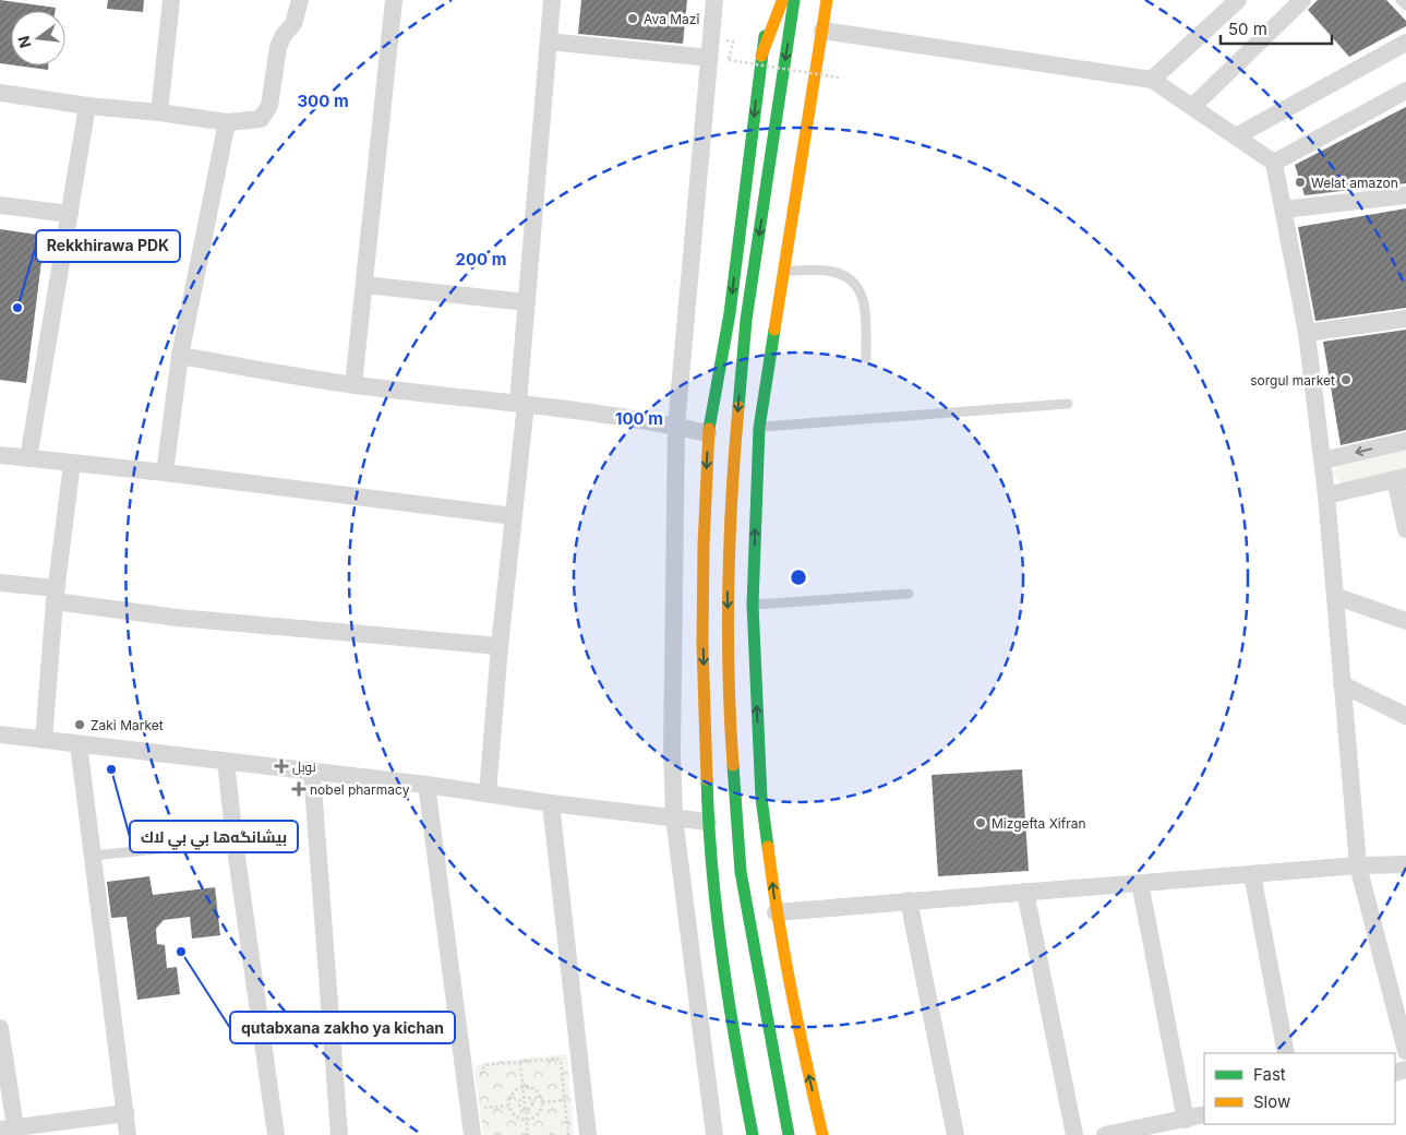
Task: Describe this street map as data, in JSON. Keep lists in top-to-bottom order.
{
  "places": {
    "other": [
      "Ava Mazî",
      "Welat amazon",
      "Rekkhirawa PDK",
      "sorgul market",
      "Zaki Market",
      "بيشانگه‌ها بي بي لاك",
      "Mizgefta Xifran",
      "qutabxana zakho ya kichan"
    ],
    "health": ["نوبل", "nobel pharmacy"]
  },
  "legend": ["Fast", "Slow"],
  "scale_bar": "50 m",
  "north": "left",
  "rings": ["300 m", "200 m", "100 m"]
}
